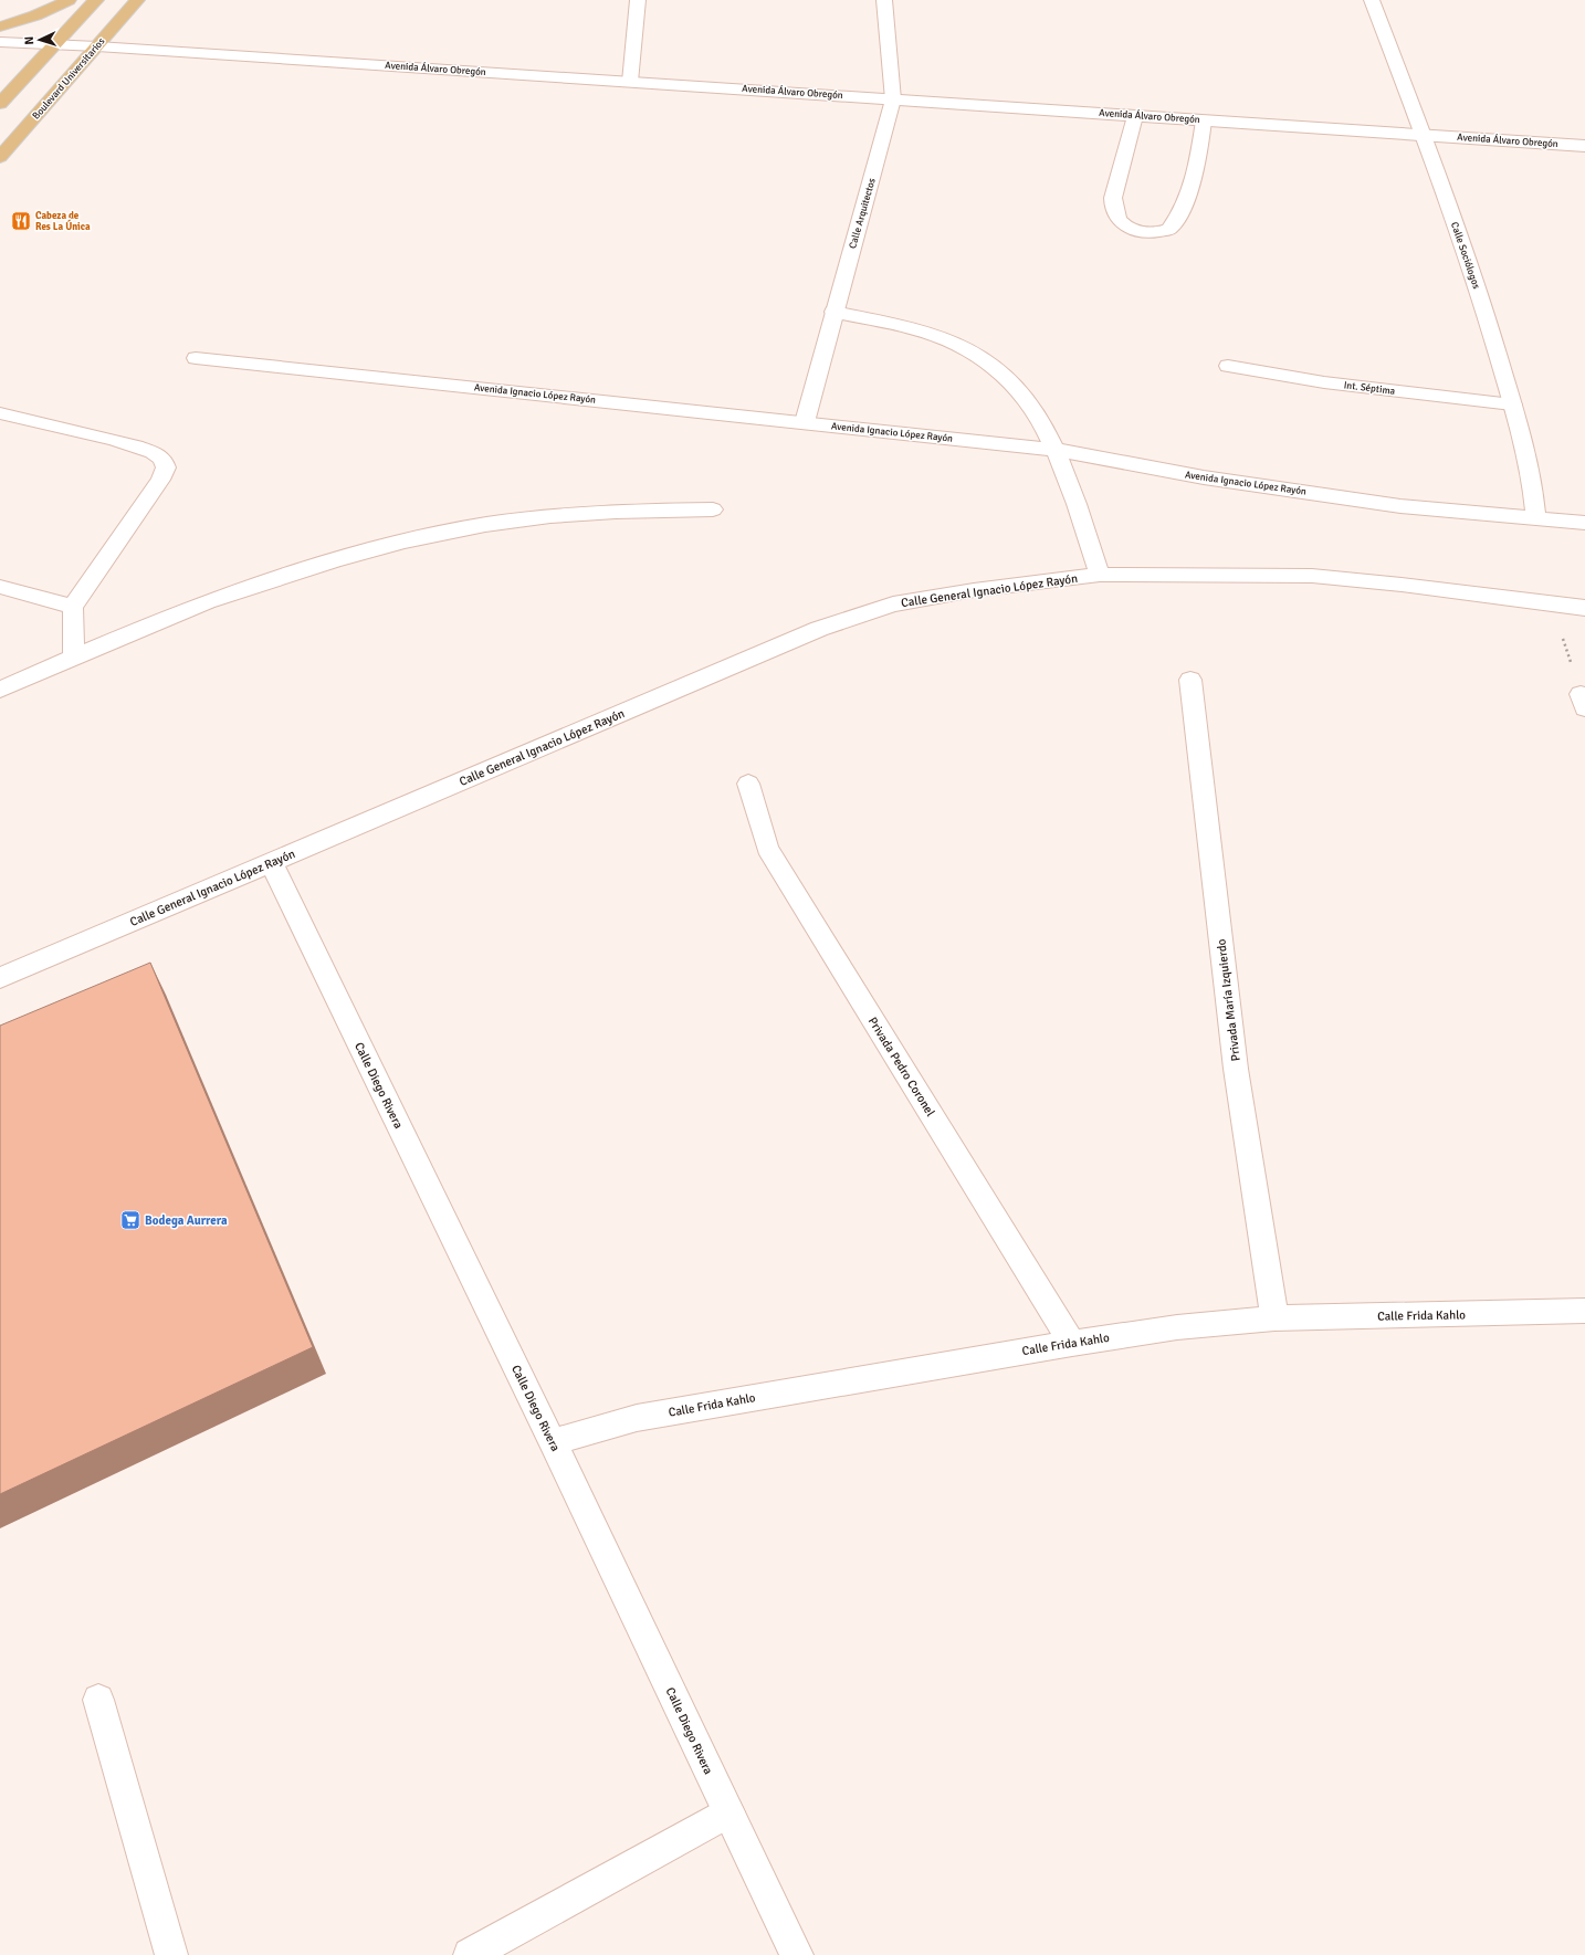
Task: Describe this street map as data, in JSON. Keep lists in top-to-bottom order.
{
  "streets": {
    "main road": ["Boulevard Universitarios"],
    "street": [
      "Avenida Álvaro Obregón",
      "Calle Arquitectos",
      "Calle Sociólogos",
      "Int. Séptima",
      "Avenida Ignacio López Rayón",
      "Calle General Ignacio López Rayón",
      "Privada María Izquierdo",
      "Privada Pedro Coronel",
      "Calle Diego Rivera",
      "Calle Frida Kahlo"
    ]
  },
  "crossings": [
    ["Avenida Álvaro Obregón", "Boulevard Universitarios"],
    ["Avenida Álvaro Obregón", "Calle Arquitectos"],
    ["Avenida Álvaro Obregón", "Calle Sociólogos"],
    ["Calle Arquitectos", "Avenida Ignacio López Rayón"],
    ["Calle Sociólogos", "Int. Séptima"],
    ["Calle Sociólogos", "Avenida Ignacio López Rayón"],
    ["Calle General Ignacio López Rayón", "Calle Diego Rivera"],
    ["Privada María Izquierdo", "Calle Frida Kahlo"],
    ["Privada Pedro Coronel", "Calle Frida Kahlo"],
    ["Calle Diego Rivera", "Calle Frida Kahlo"]
  ],
  "places": {
    "restaurant": ["Cabeza de Res La Única"],
    "supermarket": ["Bodega Aurrera"]
  },
  "north": "left"
}
